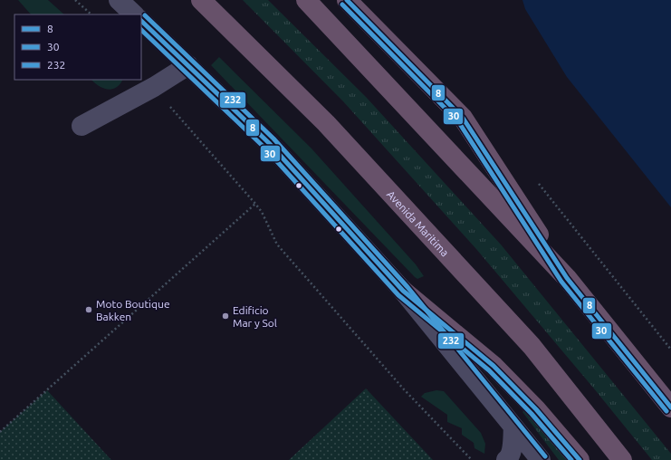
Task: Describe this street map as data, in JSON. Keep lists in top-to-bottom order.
{
  "streets": {
    "highway": ["Avenida Maritima"]
  },
  "places": ["Moto Boutique Bakken", "Edificio Mar y Sol"],
  "lines": ["transit line 8", "transit line 30", "transit line 232"],
  "legend": ["8", "30", "232"]
}
